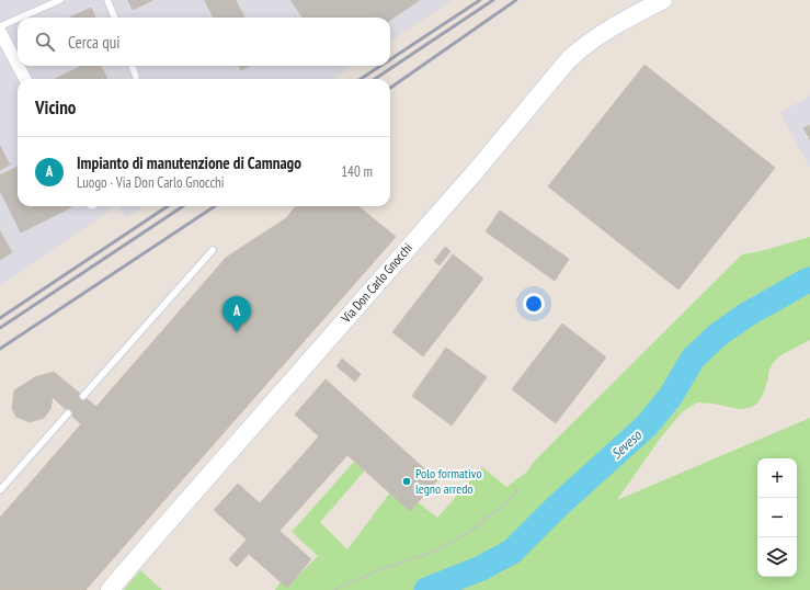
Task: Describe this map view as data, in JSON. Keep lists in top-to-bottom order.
{
  "streets": {
    "street": ["Via Don Carlo Gnocchi"]
  },
  "water": ["Seveso"],
  "places": ["Polo formativo legno arredo"],
  "page": {
    "search": "Cerca qui",
    "heading": "Vicino",
    "list": [
      {
        "mark": "A",
        "name": "Impianto di manutenzione di Camnago",
        "note": "Luogo · Via Don Carlo Gnocchi",
        "value": "140 m"
      }
    ],
    "pins": "A",
    "map_buttons": ["+", "−"]
  }
}
